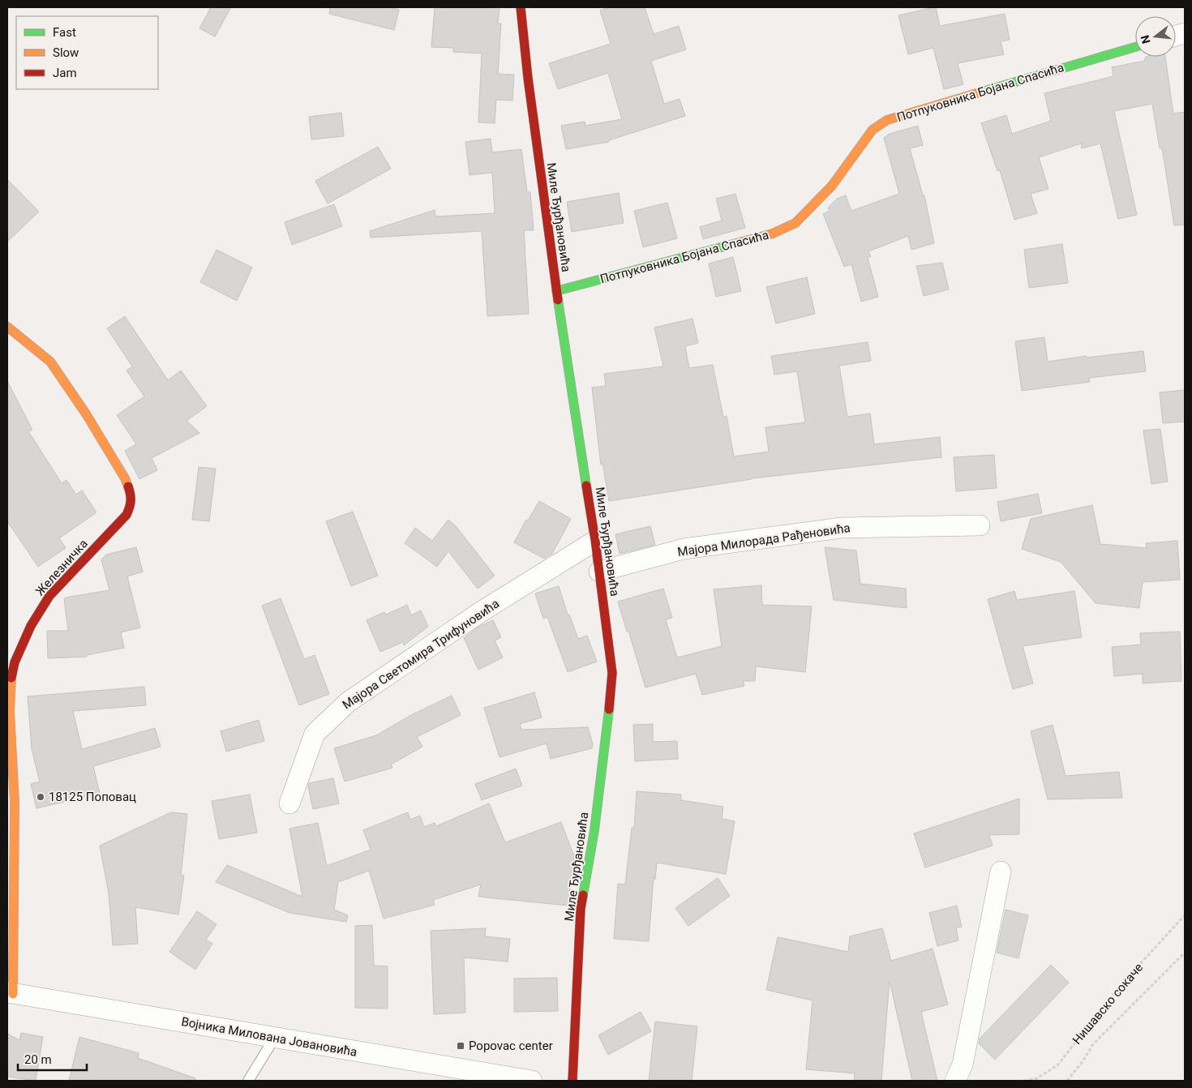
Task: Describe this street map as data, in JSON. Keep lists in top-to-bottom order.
{
  "streets": {
    "street": [
      "Потпуковника Бојана Спасића",
      "Миле Ђурђановића",
      "Мајора Милорада Рађеновића",
      "Железничка",
      "Мајора Светомира Трифуновића",
      "Војника Милована Јовановића"
    ],
    "path": ["Нишавско сокаче"]
  },
  "crossings": [
    ["Потпуковника Бојана Спасића", "Миле Ђурђановића"],
    ["Миле Ђурђановића", "Мајора Милорада Рађеновића"],
    ["Миле Ђурђановића", "Мајора Светомира Трифуновића"],
    ["Железничка", "Војника Милована Јовановића"]
  ],
  "places": {
    "other": ["18125 Поповац"],
    "transit": ["Popovac center"]
  },
  "legend": ["Fast", "Slow", "Jam"],
  "scale_bar": "20 m",
  "north": "left"
}
